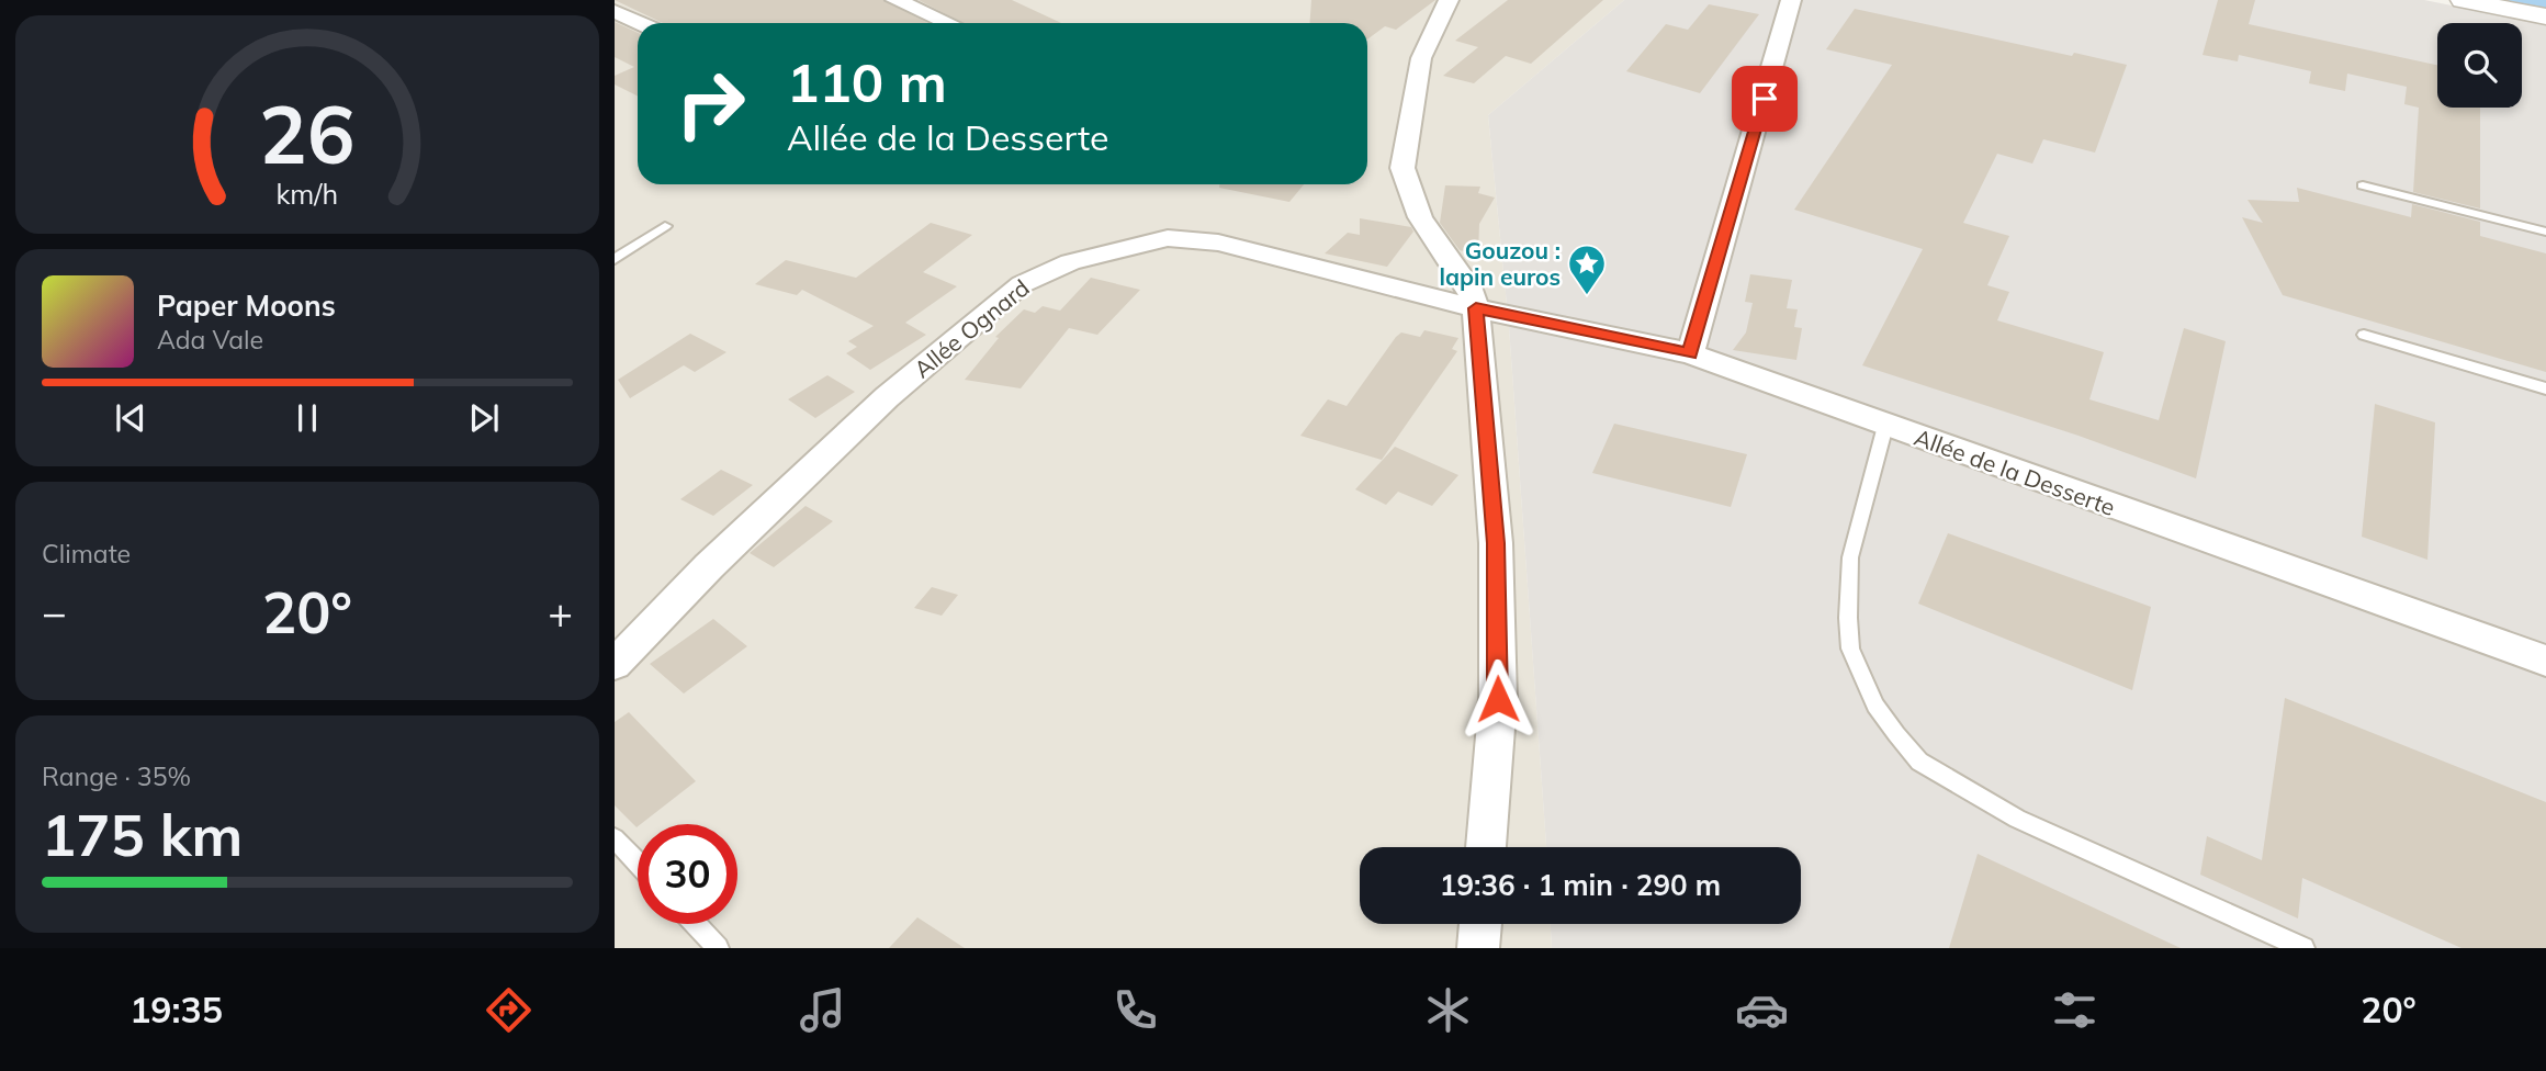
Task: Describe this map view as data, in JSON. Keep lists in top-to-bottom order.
{
  "streets": {
    "street": ["Allée Ognard", "Allée de la Desserte"]
  },
  "crossings": [
    ["Allée Ognard", "Allée de la Desserte"]
  ],
  "places": {
    "place": ["Gouzou : lapin euros"]
  },
  "page": {
    "turn": ["110 m", "Allée de la Desserte"],
    "song": ["Paper Moons", "Ada Vale"],
    "tile": [
      "Climate",
      ["Range · 35%", "175 km"]
    ],
    "heat": ["−", "20°", "+"],
    "limit": "30",
    "trip": "19:36 · 1 min · 290 m",
    "tabs": ["19:35", "20°"],
    "gauge": ["26", "km/h"]
  }
}
